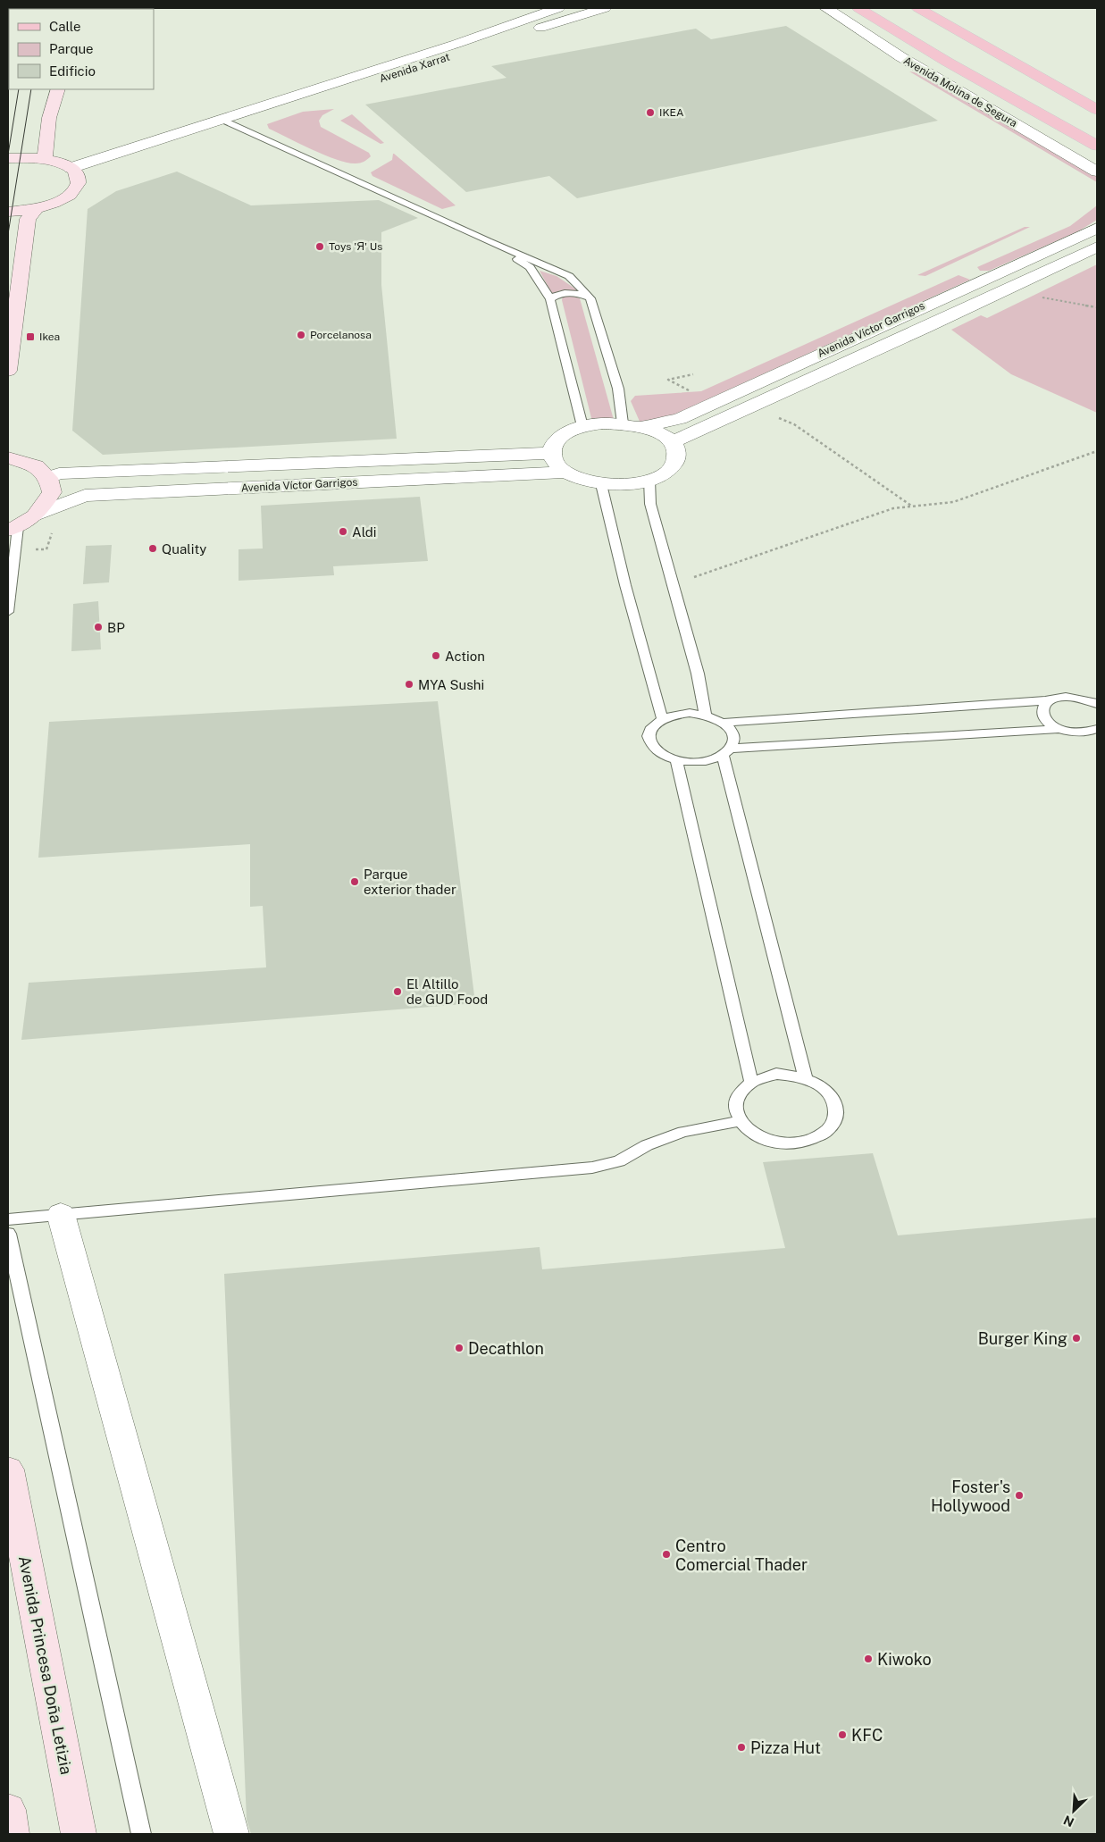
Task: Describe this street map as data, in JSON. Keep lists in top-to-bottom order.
{
  "streets": {
    "main road": ["Avenida Molina de Segura"],
    "street": ["Avenida Xarrat", "Avenida Víctor Garrigos", "Avenida Princesa Doña Letizia"]
  },
  "places": {
    "other": [
      "IKEA",
      "Toys 'Я' Us",
      "Porcelanosa",
      "Aldi",
      "Quality",
      "BP",
      "Action",
      "MYA Sushi",
      "Parque exterior thader",
      "El Altillo de GUD Food",
      "Burger King",
      "Decathlon",
      "Foster's Hollywood",
      "Centro Comercial Thader",
      "Kiwoko",
      "KFC",
      "Pizza Hut"
    ],
    "transit": ["Ikea"]
  },
  "legend": ["Calle", "Parque", "Edificio"],
  "north": "bottom left"
}
